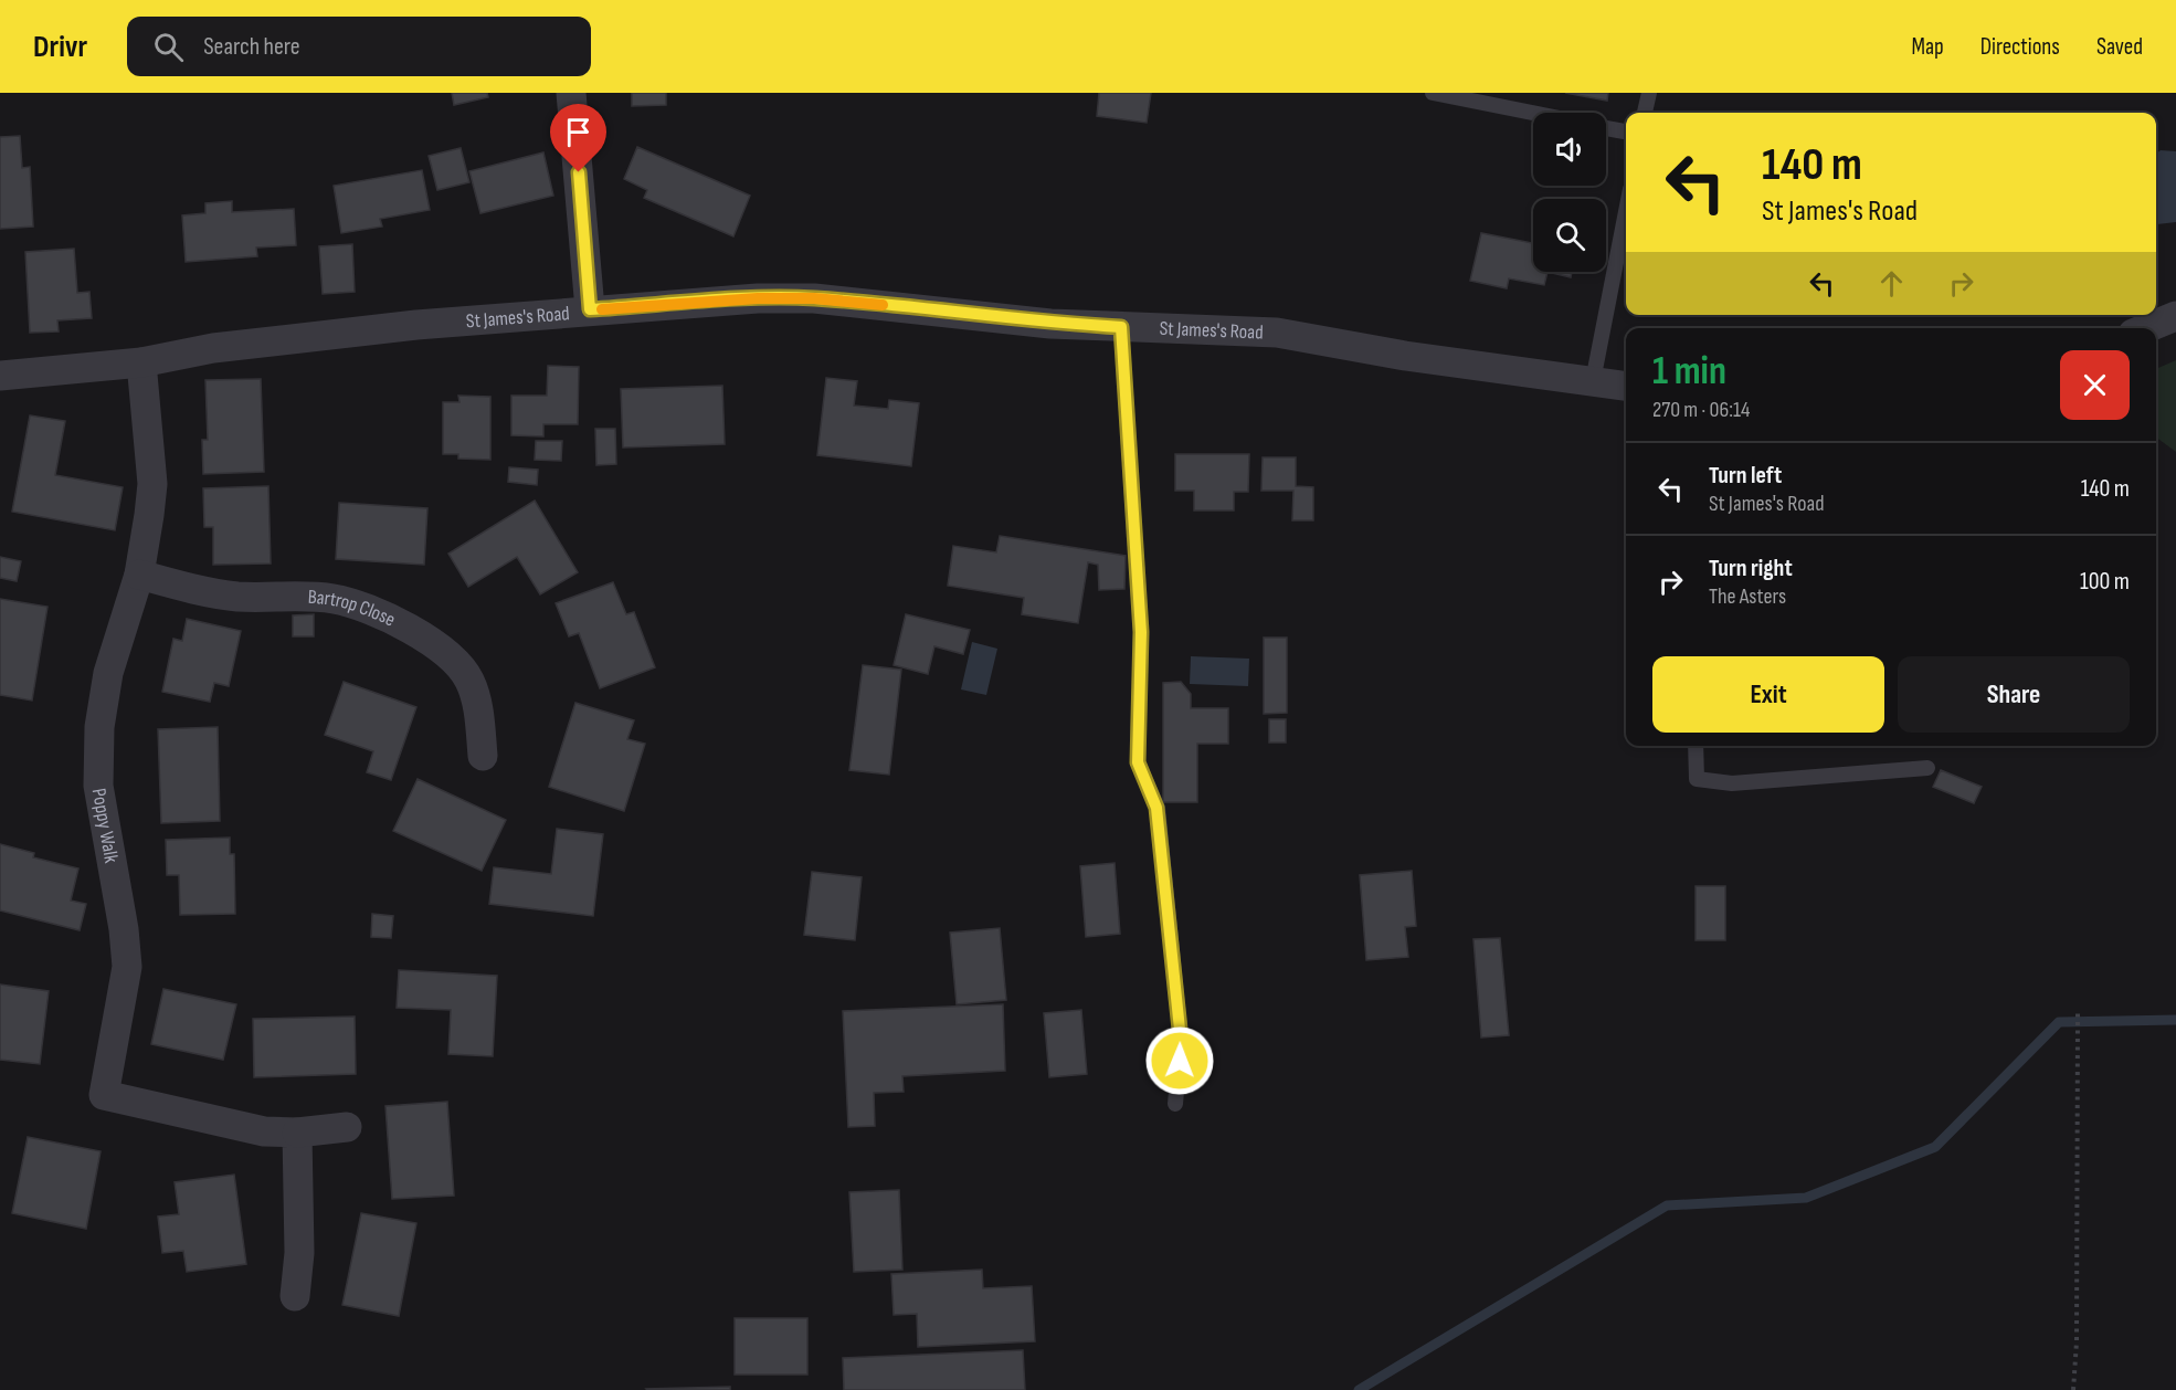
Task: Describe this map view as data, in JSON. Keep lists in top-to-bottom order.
{
  "streets": {
    "street": ["St James's Road", "Bartrop Close", "Poppy Walk"]
  },
  "crossings": [
    ["St James's Road", "Poppy Walk"],
    ["Bartrop Close", "Poppy Walk"]
  ],
  "page": {
    "header": "Drivr",
    "search": "Search here",
    "nav": ["Map", "Directions", "Saved"],
    "turn": ["140 m", "St James's Road"],
    "heading": ["1 min", "270 m · 06:14"],
    "list": [
      {
        "name": "Turn left",
        "note": "St James's Road",
        "value": "140 m"
      },
      {
        "name": "Turn right",
        "note": "The Asters",
        "value": "100 m"
      }
    ],
    "buttons": ["Exit", "Share"]
  }
}
